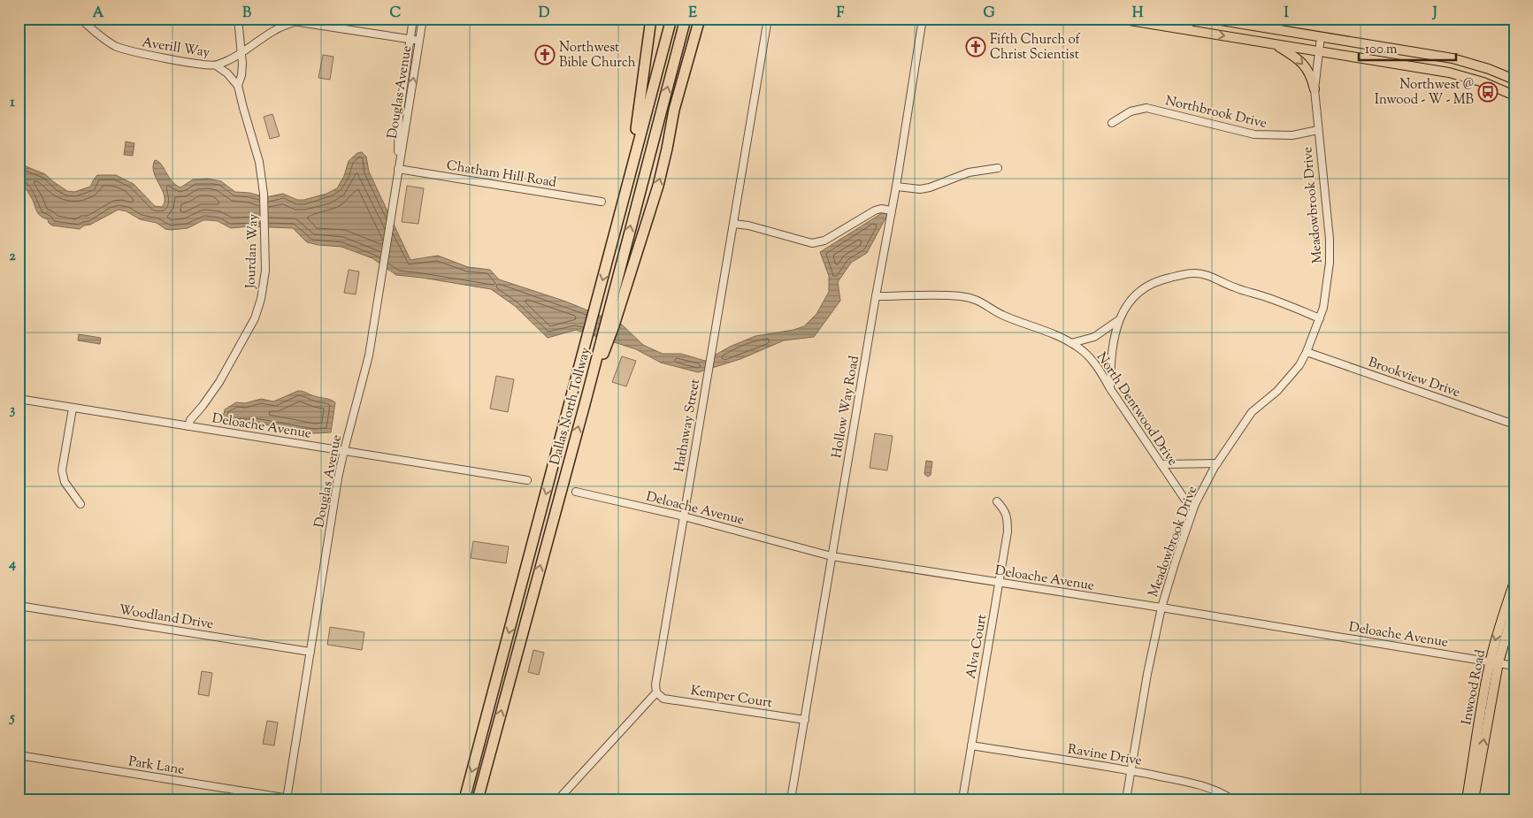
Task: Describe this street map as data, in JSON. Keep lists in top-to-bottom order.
{
  "streets": {
    "highway": ["Dallas North Tollway"],
    "main road": ["Inwood Road"],
    "street": [
      "Averill Way",
      "Douglas Avenue",
      "Northbrook Drive",
      "Chatham Hill Road",
      "Meadowbrook Drive",
      "Jourdan Way",
      "Brookview Drive",
      "Hollow Way Road",
      "North Dentwood Drive",
      "Deloache Avenue",
      "Hathaway Street",
      "Woodland Drive",
      "Alva Court",
      "Kemper Court",
      "Ravine Drive",
      "Park Lane"
    ]
  },
  "crossings": [
    ["Averill Way", "Jourdan Way"],
    ["Douglas Avenue", "Chatham Hill Road"],
    ["Douglas Avenue", "Deloache Avenue"],
    ["Douglas Avenue", "Woodland Drive"],
    ["Douglas Avenue", "Park Lane"],
    ["Northbrook Drive", "Meadowbrook Drive"],
    ["Meadowbrook Drive", "Brookview Drive"],
    ["Meadowbrook Drive", "North Dentwood Drive"],
    ["Meadowbrook Drive", "Deloache Avenue"],
    ["Meadowbrook Drive", "Ravine Drive"],
    ["Jourdan Way", "Deloache Avenue"],
    ["Hollow Way Road", "North Dentwood Drive"],
    ["Hollow Way Road", "Deloache Avenue"],
    ["Hollow Way Road", "Kemper Court"],
    ["Deloache Avenue", "Hathaway Street"],
    ["Deloache Avenue", "Alva Court"],
    ["Deloache Avenue", "Inwood Road"],
    ["Hathaway Street", "Kemper Court"],
    ["Alva Court", "Ravine Drive"]
  ],
  "places": {
    "church": ["Fifth Church of Christ Scientist", "Northwest Bible Church"],
    "bus stop": ["Northwest @ Inwood - W - MB"]
  },
  "scale_bar": "100 m",
  "grid": {
    "columns": [
      "A",
      "B",
      "C",
      "D",
      "E",
      "F",
      "G",
      "H",
      "I",
      "J"
    ],
    "rows": [
      "1",
      "2",
      "3",
      "4",
      "5"
    ]
  }
}
